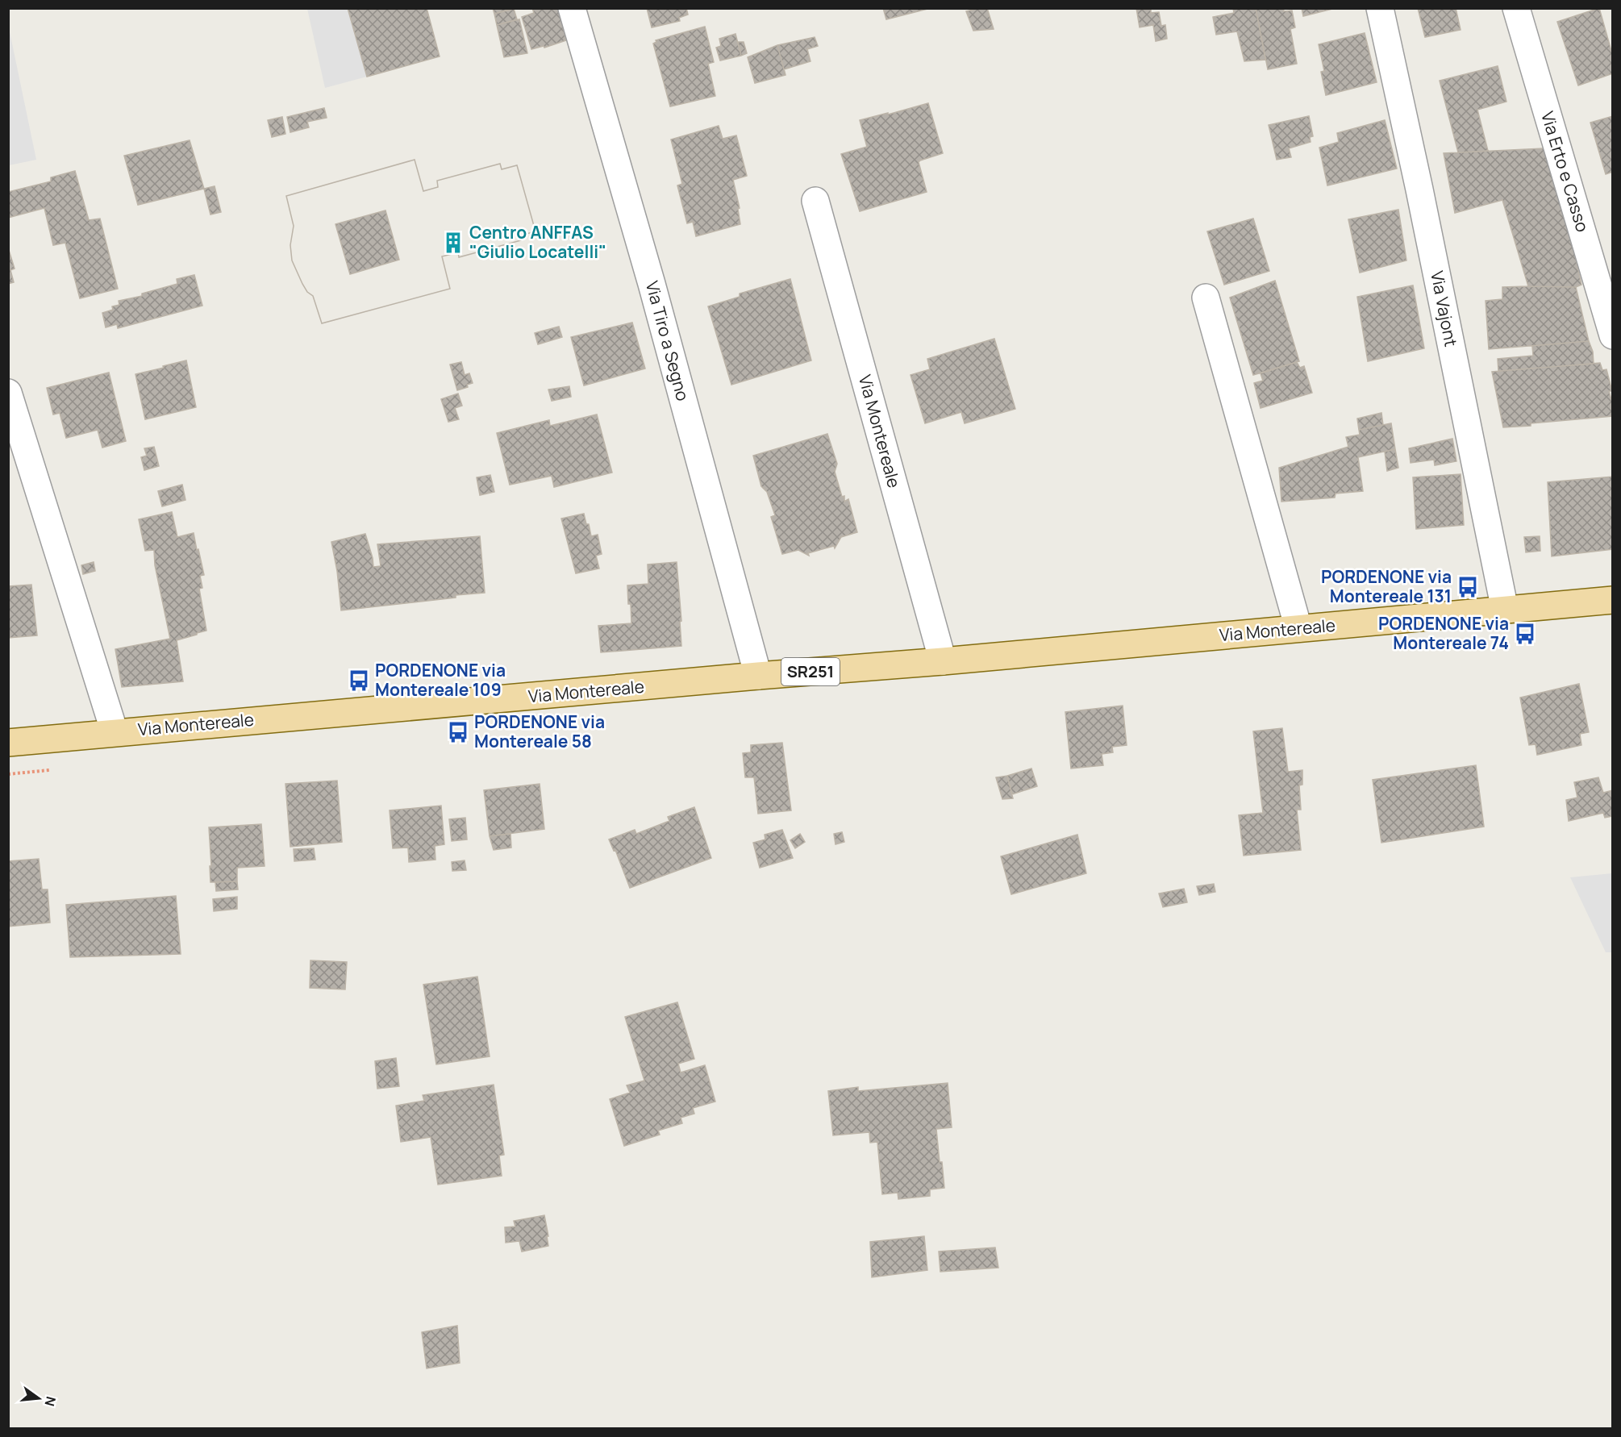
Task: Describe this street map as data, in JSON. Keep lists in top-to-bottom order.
{
  "streets": {
    "main road": ["Via Montereale", "SR251"],
    "street": ["Via Erto e Casso", "Via Vajont", "Via Tiro a Segno"]
  },
  "crossings": [
    ["Via Vajont", "Via Montereale"],
    ["Via Tiro a Segno", "Via Montereale"]
  ],
  "places": {
    "building": ["Centro ANFFAS \"Giulio Locatelli\""],
    "bus stop": [
      "PORDENONE via Montereale 131",
      "PORDENONE via Montereale 74",
      "PORDENONE via Montereale 109",
      "PORDENONE via Montereale 58"
    ]
  },
  "north": "right"
}
